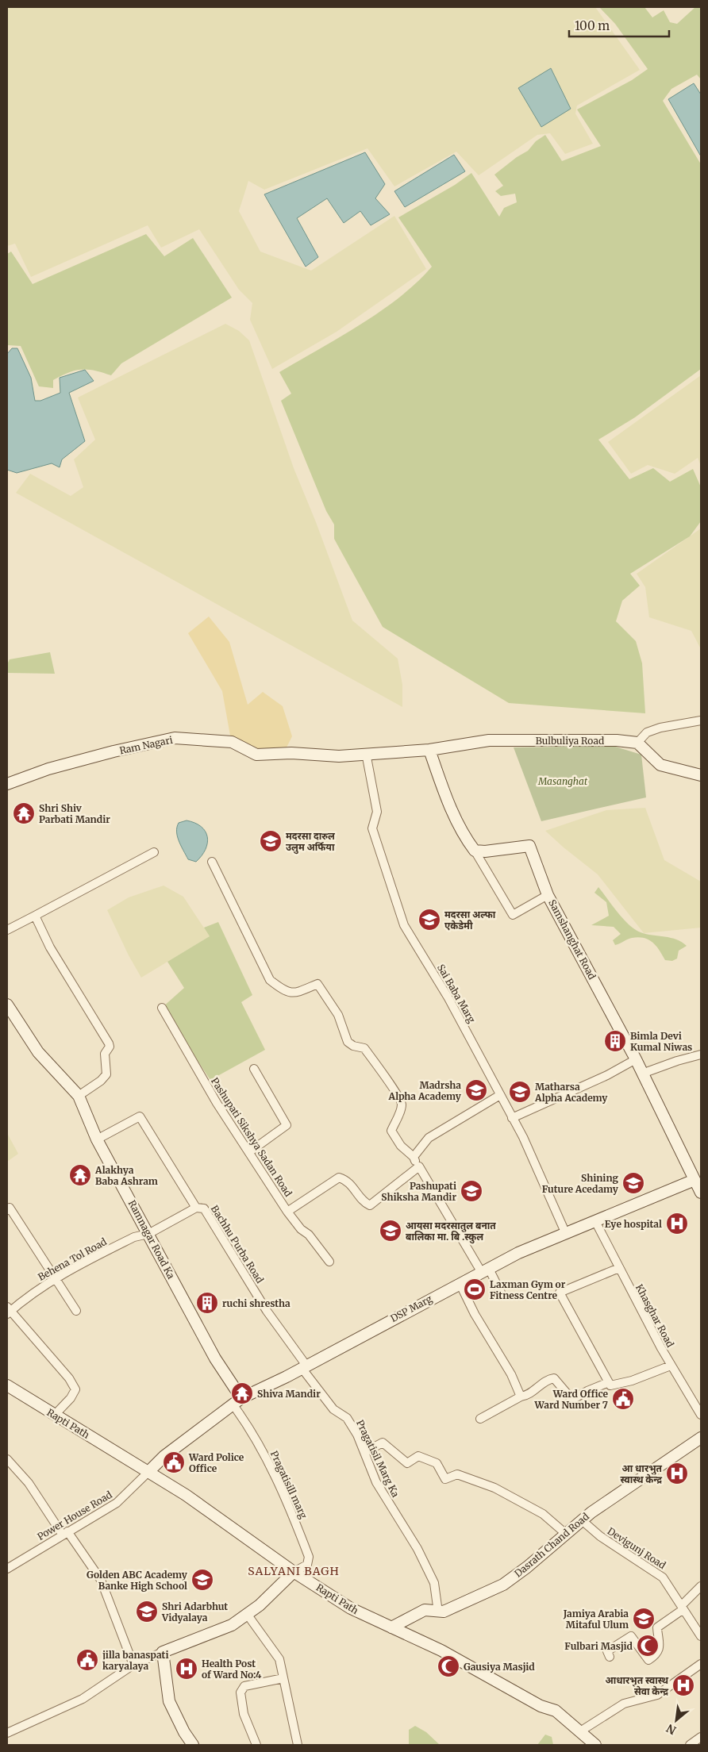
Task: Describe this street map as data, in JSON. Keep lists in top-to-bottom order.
{
  "streets": {
    "main road": [
      "Bulbuliya Road",
      "Ram Nagari",
      "Samshanghat Road",
      "Ramnagar Road Ka",
      "DSP Marg",
      "Rapti Path",
      "Dasrath Chand Road"
    ],
    "street": [
      "Sai Baba Marg",
      "Pashupati Sikshya Sadan Road",
      "Bachhu Purba Road",
      "Behena Tol Road",
      "Khasghar Road",
      "Pragatisil Marg Ka",
      "Pragatisill marg",
      "Power House Road",
      "Devigunj Road"
    ]
  },
  "crossings": [
    ["Bulbuliya Road", "Ram Nagari"],
    ["Ram Nagari", "Sai Baba Marg"],
    ["Samshanghat Road", "DSP Marg"],
    ["Sai Baba Marg", "DSP Marg"],
    ["Ramnagar Road Ka", "Bachhu Purba Road"],
    ["Ramnagar Road Ka", "Behena Tol Road"],
    ["Ramnagar Road Ka", "DSP Marg"],
    ["Ramnagar Road Ka", "Pragatisill marg"],
    ["Bachhu Purba Road", "Behena Tol Road"],
    ["Bachhu Purba Road", "DSP Marg"],
    ["Bachhu Purba Road", "Pragatisil Marg Ka"],
    ["DSP Marg", "Khasghar Road"],
    ["DSP Marg", "Rapti Path"],
    ["DSP Marg", "Pragatisil Marg Ka"],
    ["DSP Marg", "Pragatisill marg"],
    ["DSP Marg", "Power House Road"],
    ["Rapti Path", "Pragatisill marg"],
    ["Rapti Path", "Power House Road"],
    ["Rapti Path", "Dasrath Chand Road"],
    ["Pragatisil Marg Ka", "Dasrath Chand Road"],
    ["Dasrath Chand Road", "Devigunj Road"]
  ],
  "districts": ["SALYANI BAGH"],
  "parks": ["Masanghat"],
  "places": {
    "temple": ["Shri Shiv Parbati Mandir", "Alakhya Baba Ashram", "Shiva Mandir"],
    "school or university": [
      "मदरसा दारुल उलुम अर्फिया",
      "मदरसा अल्फा एकेडेमी",
      "Madrsha Alpha Academy",
      "Matharsa Alpha Academy",
      "Shining Future Acedamy",
      "Pashupati Shiksha Mandir",
      "आयुसा मदरसातुल बनात बालिका मा. बि .स्कुल",
      "Golden ABC Academy Banke High School",
      "Shri Adarbhut Vidyalaya",
      "Jamiya Arabia Mitaful Ulum"
    ],
    "building": ["Bimla Devi Kumal Niwas", "ruchi shrestha"],
    "hospital": [
      "Eye hospital",
      "आ धारभुत स्वास्थ केन्द्र",
      "Health Post of Ward No:4",
      "आधारभुत स्वास्थ सेवा केन्द्र"
    ],
    "sports": ["Laxman Gym or Fitness Centre"],
    "public building": ["Ward Office Ward Number 7", "Ward Police Office", "jilla banaspati karyalaya"],
    "mosque": ["Fulbari Masjid", "Gausiya Masjid"]
  },
  "scale_bar": "100 m",
  "north": "bottom left"
}
